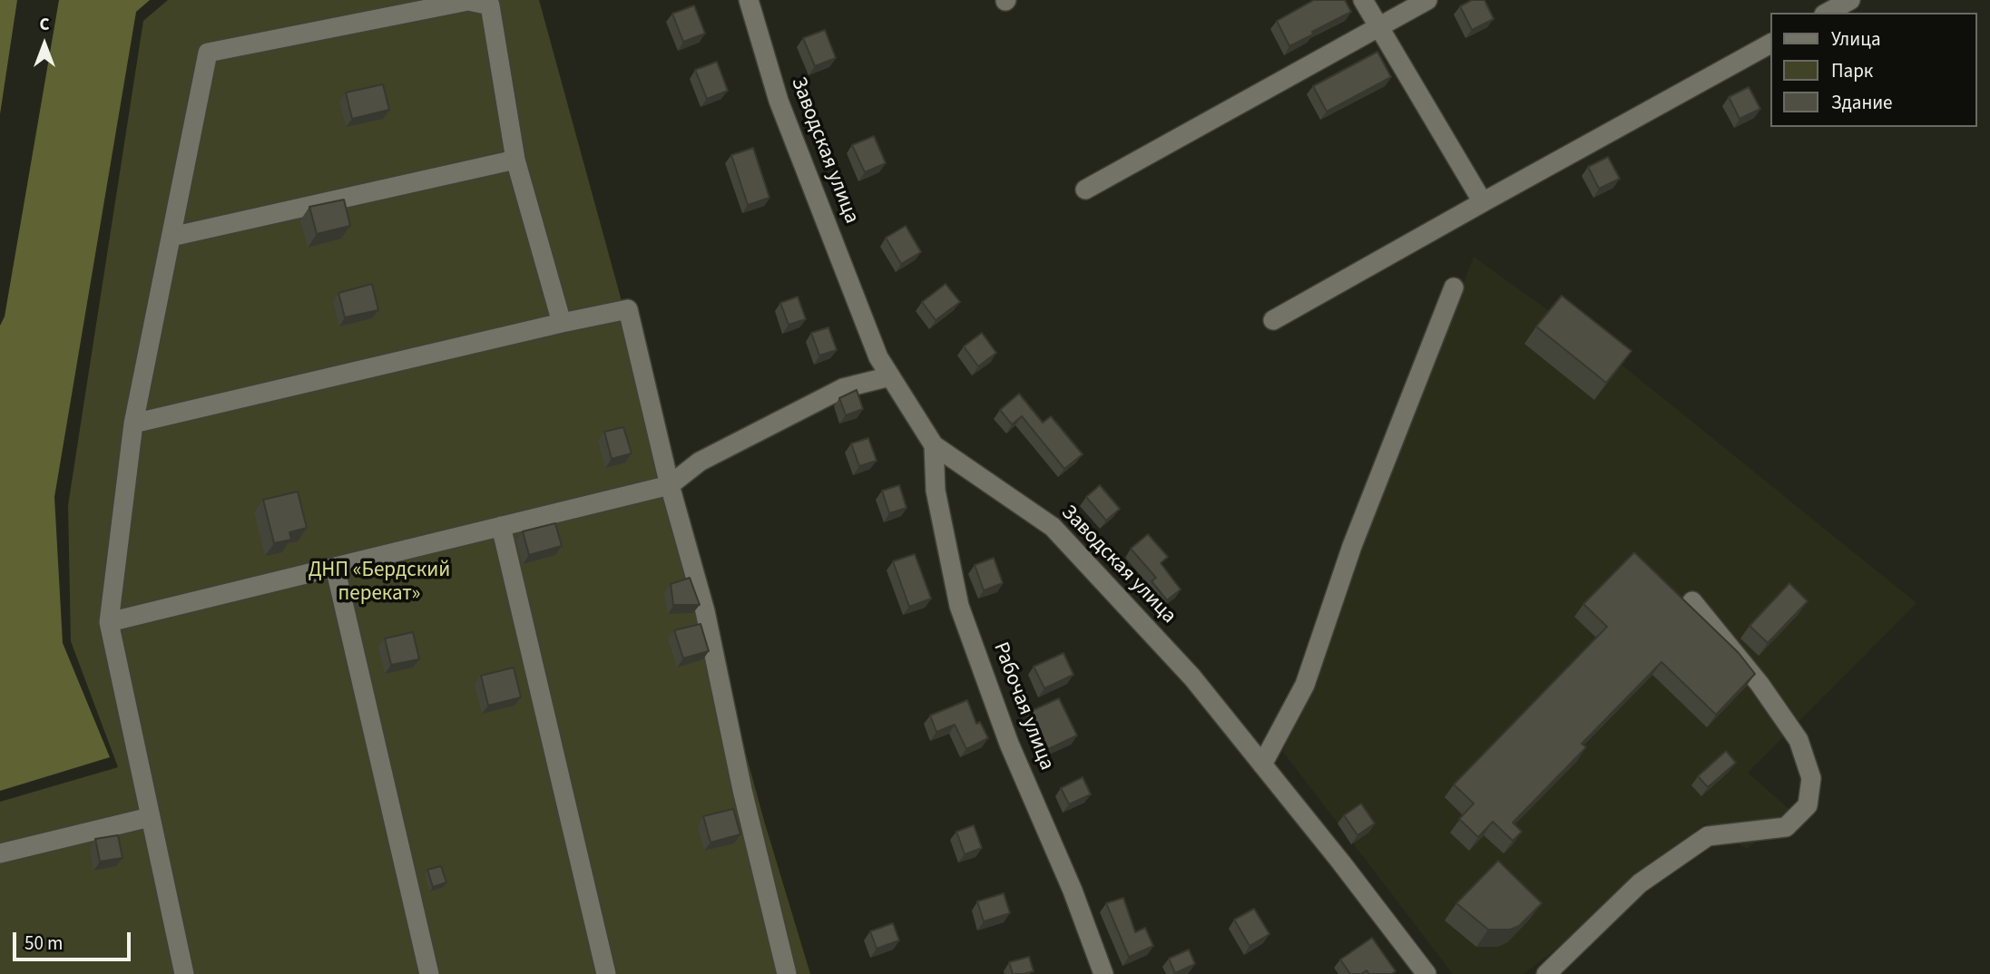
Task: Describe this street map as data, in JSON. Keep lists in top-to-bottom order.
{
  "streets": {
    "street": ["Заводская улица", "Рабочая улица"]
  },
  "crossings": [
    ["Заводская улица", "Рабочая улица"]
  ],
  "parks": ["ДНП «Бердский перекат»"],
  "legend": ["Улица", "Парк", "Здание"],
  "scale_bar": "50 m",
  "north": "top"
}
